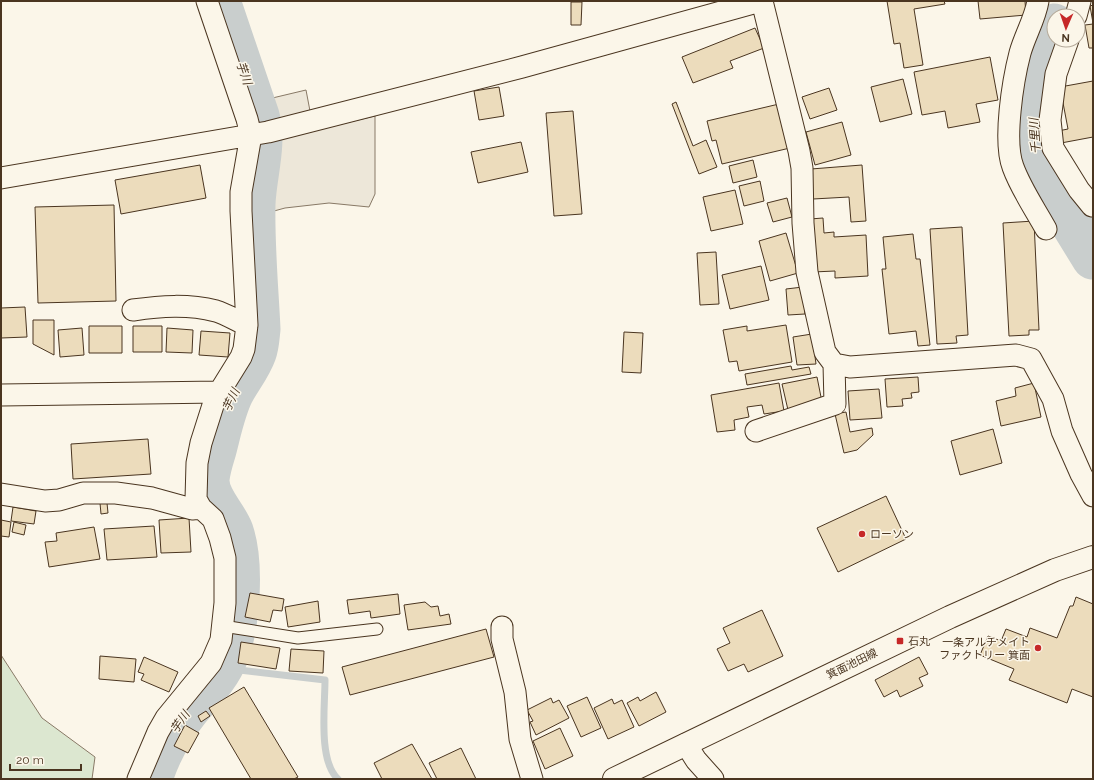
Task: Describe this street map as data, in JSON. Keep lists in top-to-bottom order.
{
  "streets": {
    "main road": ["箕面池田線"]
  },
  "water": ["芋川", "千里川"],
  "places": {
    "other": ["ローソン", "一条アルチメイト ファクトリー 箕面"],
    "transit": ["石丸"]
  },
  "scale_bar": "20 m",
  "north": "bottom"
}
